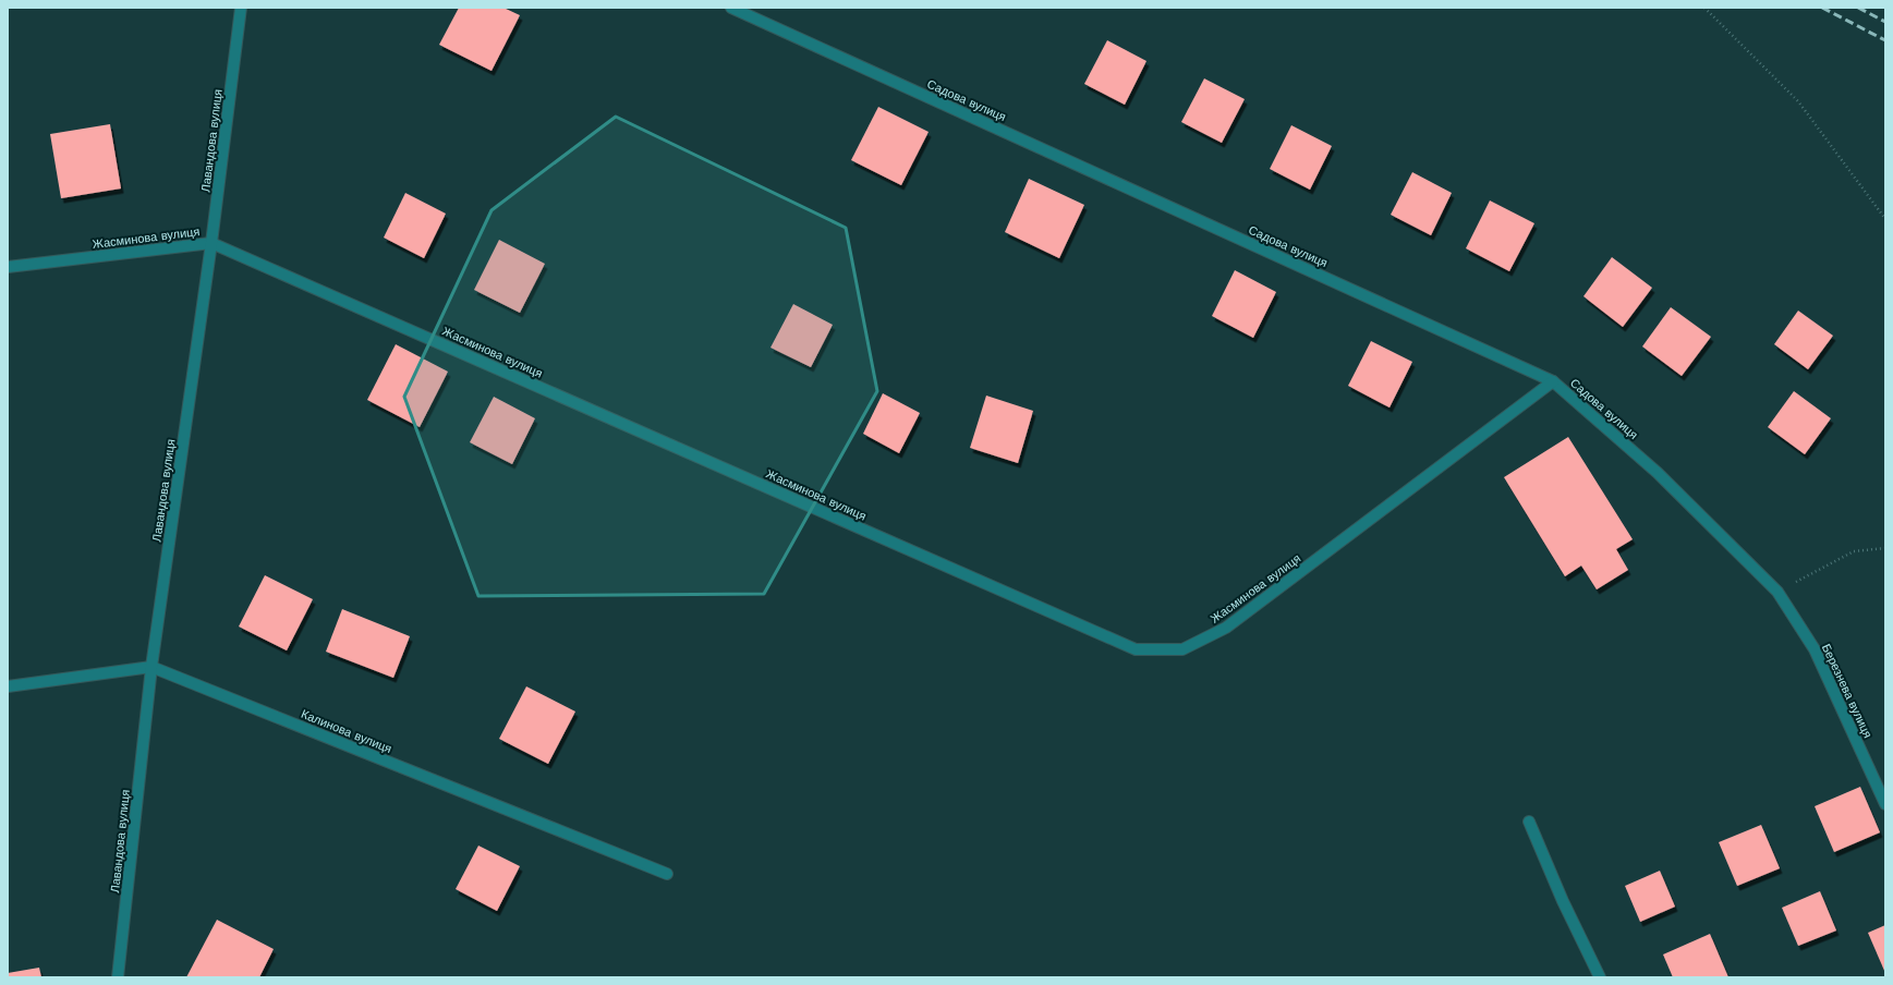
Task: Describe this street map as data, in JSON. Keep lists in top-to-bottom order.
{
  "streets": {
    "street": [
      "Садова вулиця",
      "Лавандова вулиця",
      "Жасминова вулиця",
      "Березнева вулиця",
      "Калинова вулиця"
    ]
  },
  "crossings": [
    ["Садова вулиця", "Жасминова вулиця"],
    ["Садова вулиця", "Березнева вулиця"],
    ["Лавандова вулиця", "Жасминова вулиця"],
    ["Лавандова вулиця", "Калинова вулиця"]
  ]
}
